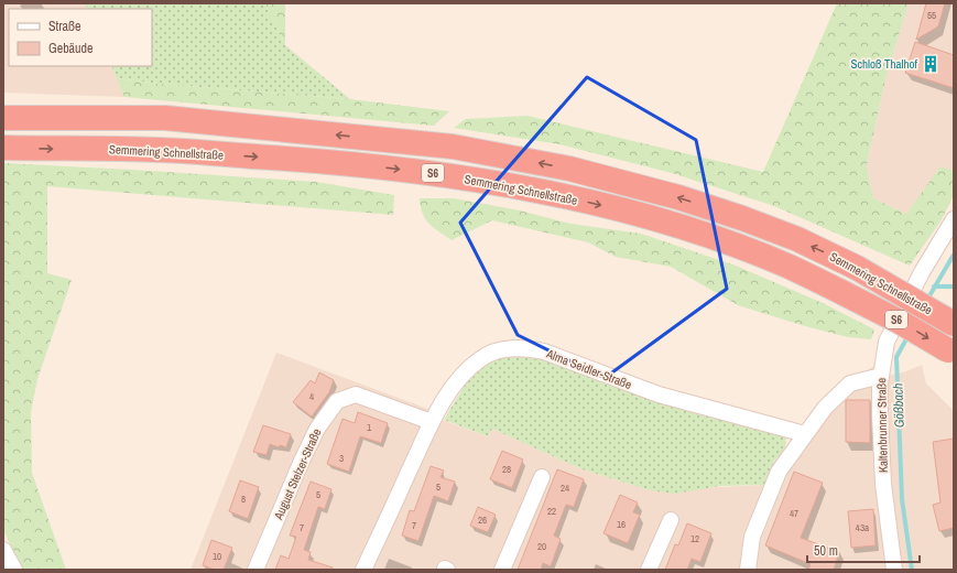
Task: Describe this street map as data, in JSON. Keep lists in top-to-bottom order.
{
  "streets": {
    "highway": ["Semmering Schnellstraße", "S6"],
    "street": ["Alma Seidler-Straße", "Kaltenbrunner Straße", "August Stelzer-Straße"]
  },
  "crossings": [
    ["Alma Seidler-Straße", "August Stelzer-Straße"]
  ],
  "water": ["Gößbach"],
  "places": {
    "building": ["Schloß Thalhof"]
  },
  "house_numbers": [
    "55",
    "4",
    "1",
    "3",
    "28",
    "5",
    "24",
    "5",
    "8",
    "22",
    "47",
    "26",
    "16",
    "7",
    "7",
    "43a",
    "12",
    "20",
    "10"
  ],
  "legend": ["Straße", "Gebäude"],
  "scale_bar": "50 m"
}
